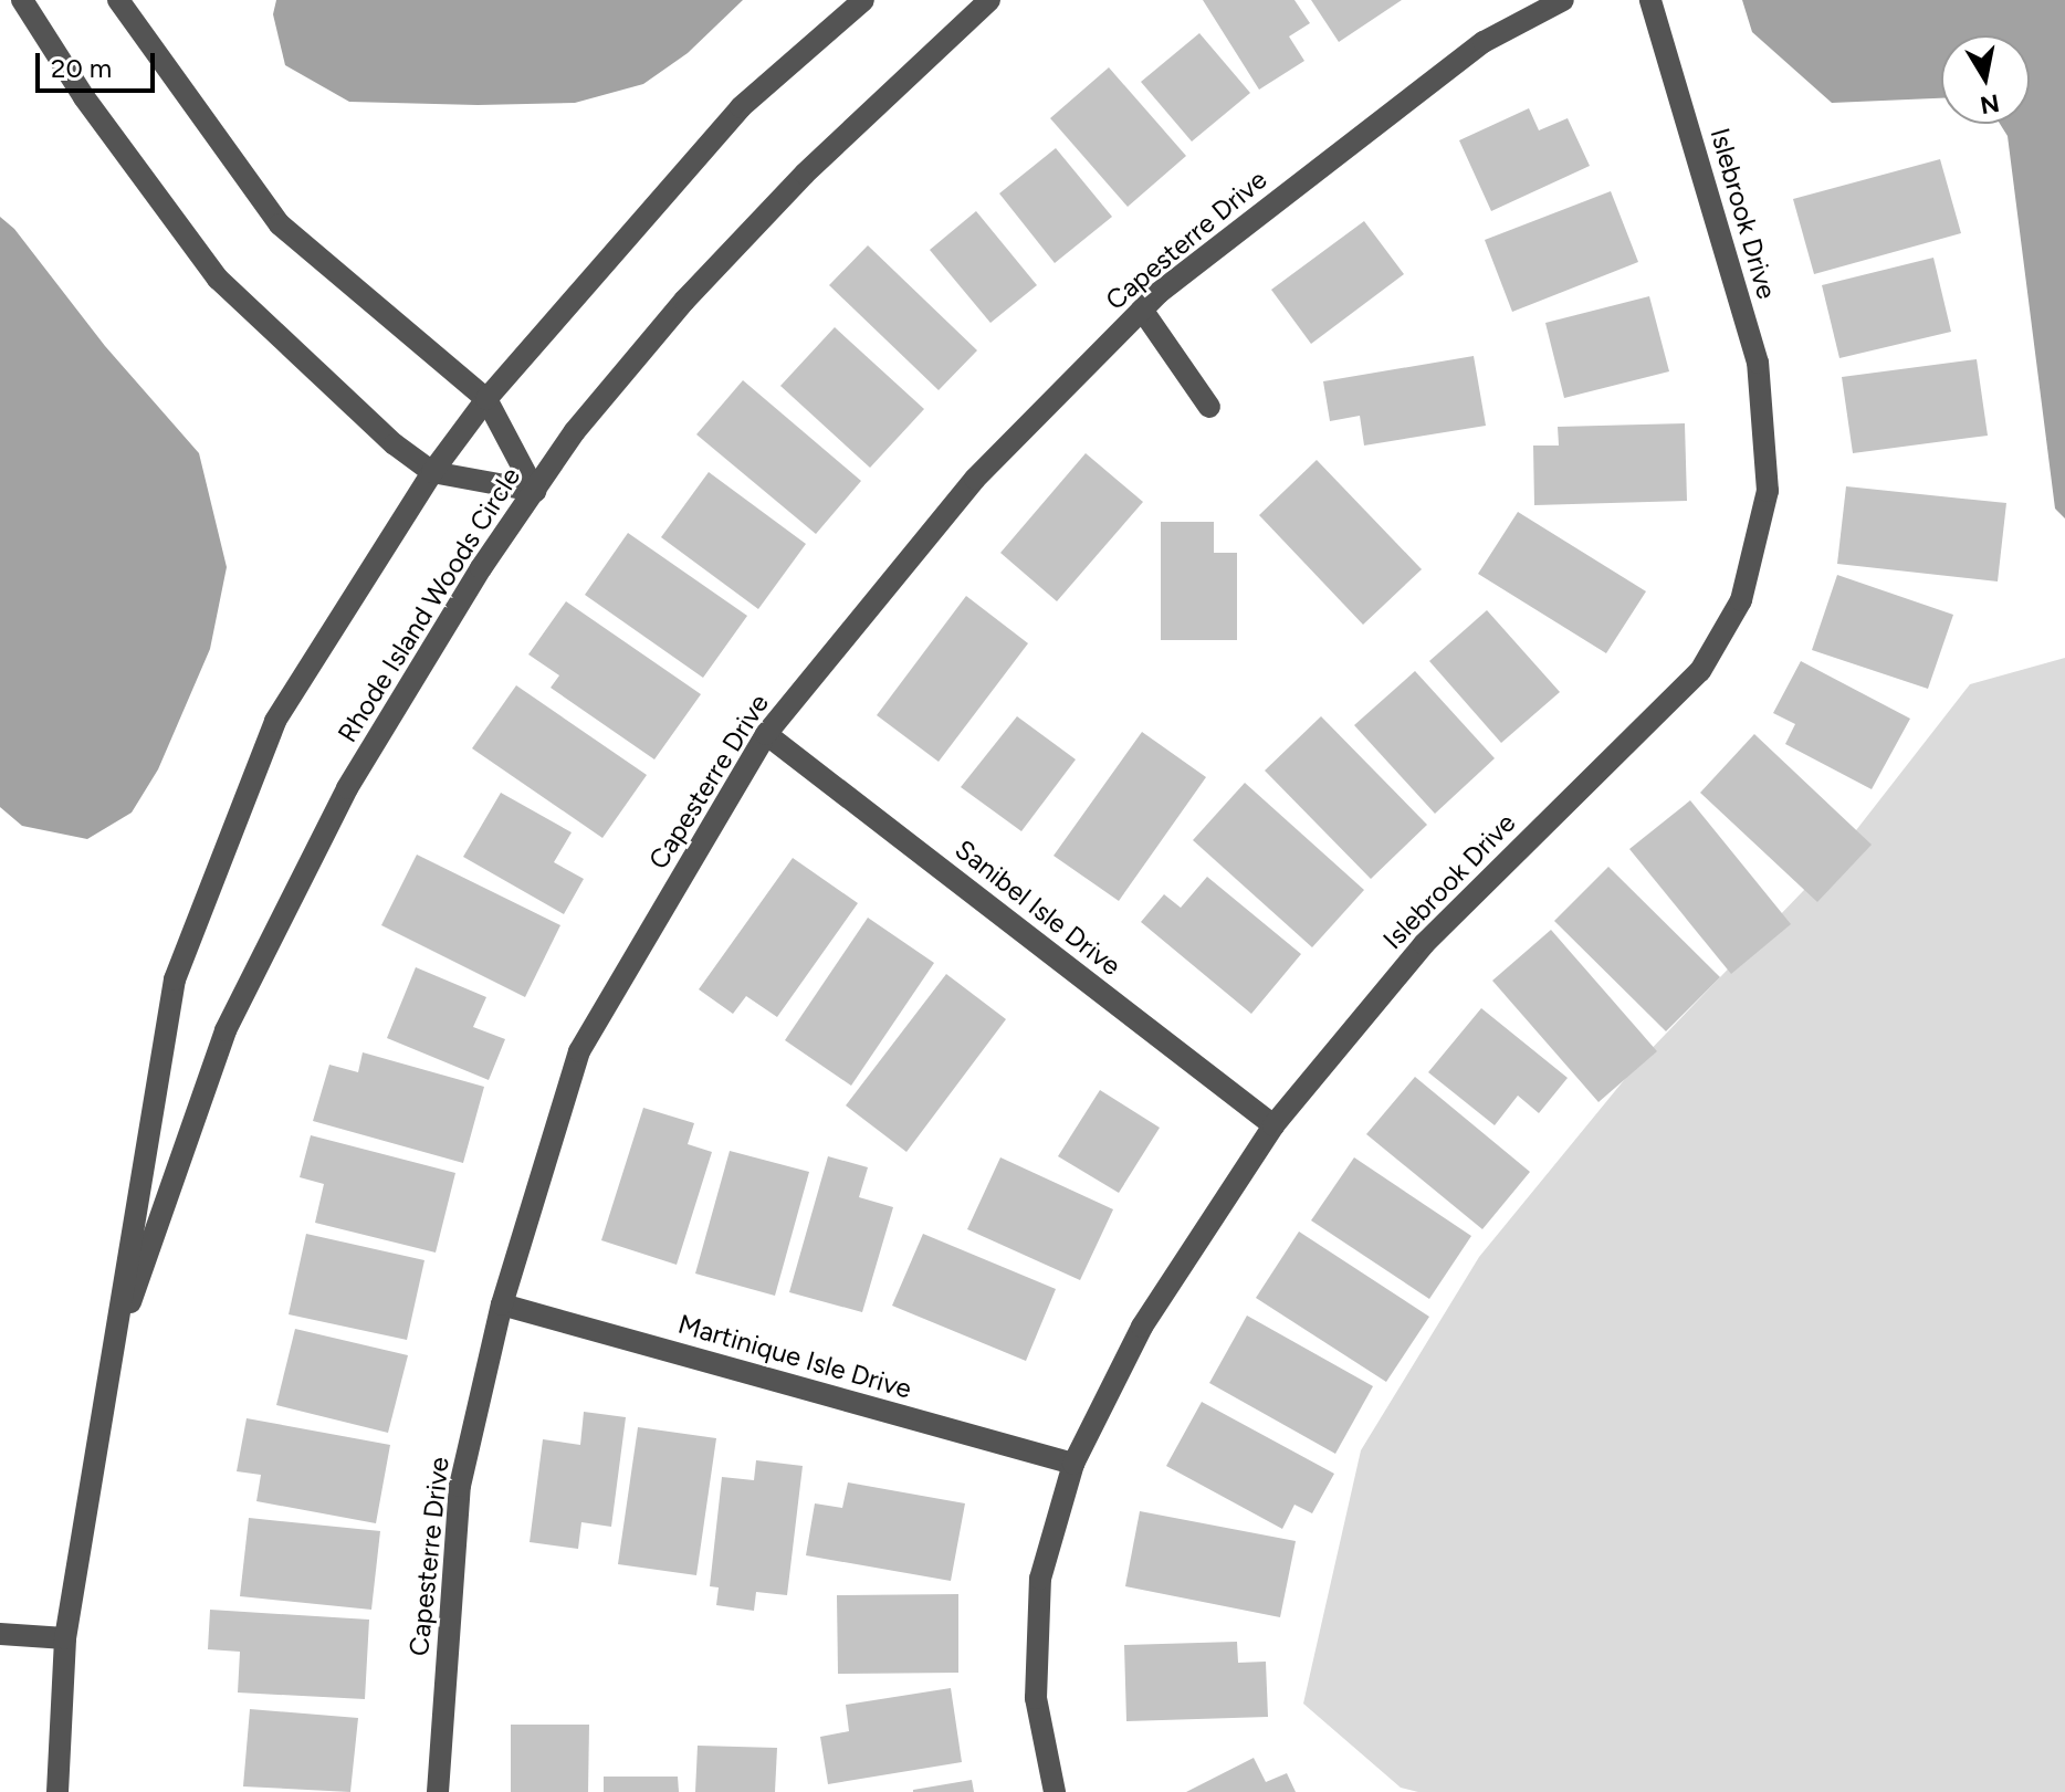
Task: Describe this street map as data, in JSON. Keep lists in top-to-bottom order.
{
  "streets": {
    "street": [
      "Islebrook Drive",
      "Capesterre Drive",
      "Rhode Island Woods Circle",
      "Sanibel Isle Drive",
      "Martinique Isle Drive"
    ]
  },
  "crossings": [
    ["Islebrook Drive", "Sanibel Isle Drive"],
    ["Islebrook Drive", "Martinique Isle Drive"],
    ["Capesterre Drive", "Sanibel Isle Drive"],
    ["Capesterre Drive", "Martinique Isle Drive"]
  ],
  "scale_bar": "20 m",
  "north": "bottom"
}
